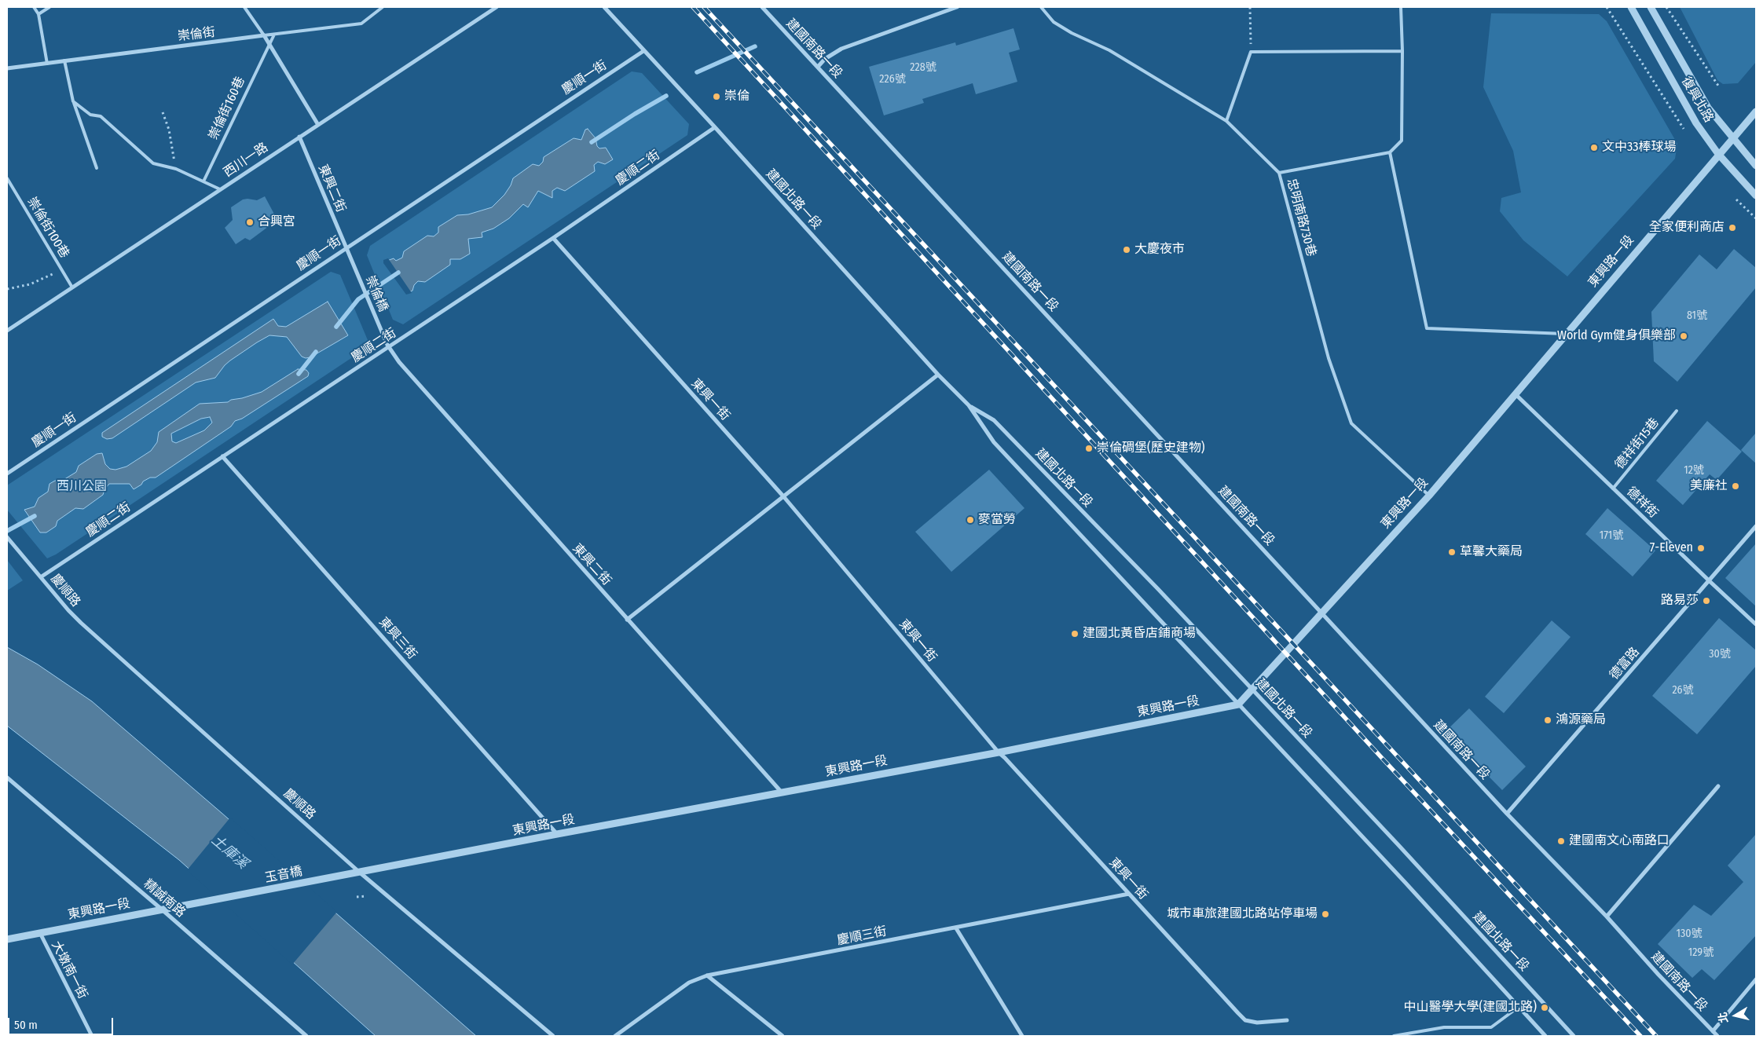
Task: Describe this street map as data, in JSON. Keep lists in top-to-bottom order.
{
  "streets": {
    "street": [
      "崇倫街",
      "建國南路一段",
      "慶順一街",
      "復興北路",
      "西川一路",
      "慶順二街",
      "東興二街",
      "建國北路一段",
      "東興路一段",
      "崇倫橋",
      "東興一街",
      "德祥街",
      "慶順路",
      "東興三街",
      "德富路",
      "玉音橋",
      "精誠南路",
      "慶順三街",
      "大墩南一街"
    ],
    "lane": [
      "崇倫街160巷",
      "忠明南路730巷",
      "崇倫街100巷",
      "德祥街15巷"
    ]
  },
  "crossings": [
    ["崇倫街", "崇倫街160巷"],
    ["建國南路一段", "東興路一段"],
    ["建國南路一段", "德富路"],
    ["慶順一街", "東興二街"],
    ["慶順一街", "建國北路一段"],
    ["慶順一街", "崇倫橋"],
    ["復興北路", "東興路一段"],
    ["西川一路", "東興二街"],
    ["西川一路", "崇倫街100巷"],
    ["慶順二街", "東興二街"],
    ["慶順二街", "建國北路一段"],
    ["慶順二街", "崇倫橋"],
    ["慶順二街", "東興一街"],
    ["慶順二街", "慶順路"],
    ["慶順二街", "東興三街"],
    ["東興二街", "東興路一段"],
    ["東興二街", "崇倫橋"],
    ["建國北路一段", "東興路一段"],
    ["忠明南路730巷", "東興路一段"],
    ["東興路一段", "東興一街"],
    ["東興路一段", "德祥街"],
    ["東興路一段", "慶順路"],
    ["東興路一段", "東興三街"],
    ["東興路一段", "玉音橋"],
    ["東興路一段", "精誠南路"],
    ["東興路一段", "大墩南一街"],
    ["東興一街", "慶順三街"],
    ["德祥街15巷", "德祥街"],
    ["德祥街", "德富路"]
  ],
  "water": ["土庫溪"],
  "parks": ["西川公園"],
  "places": [
    "崇倫",
    "文中33棒球場",
    "合興宮",
    "全家便利商店",
    "大慶夜市",
    "World Gym健身俱樂部",
    "崇倫碉堡(歷史建物)",
    "美廉社",
    "麥當勞",
    "7-Eleven",
    "草馨大藥局",
    "路易莎",
    "建國北黃昏店鋪商場",
    "鴻源藥局",
    "建國南文心南路口",
    "城市車旅建國北路站停車場",
    "中山醫學大學(建國北路)"
  ],
  "house_numbers": [
    "228號",
    "226號",
    "81號",
    "12號",
    "171號",
    "30號",
    "26號",
    "130號",
    "129號"
  ],
  "scale_bar": "50 m",
  "north": "left"
}
